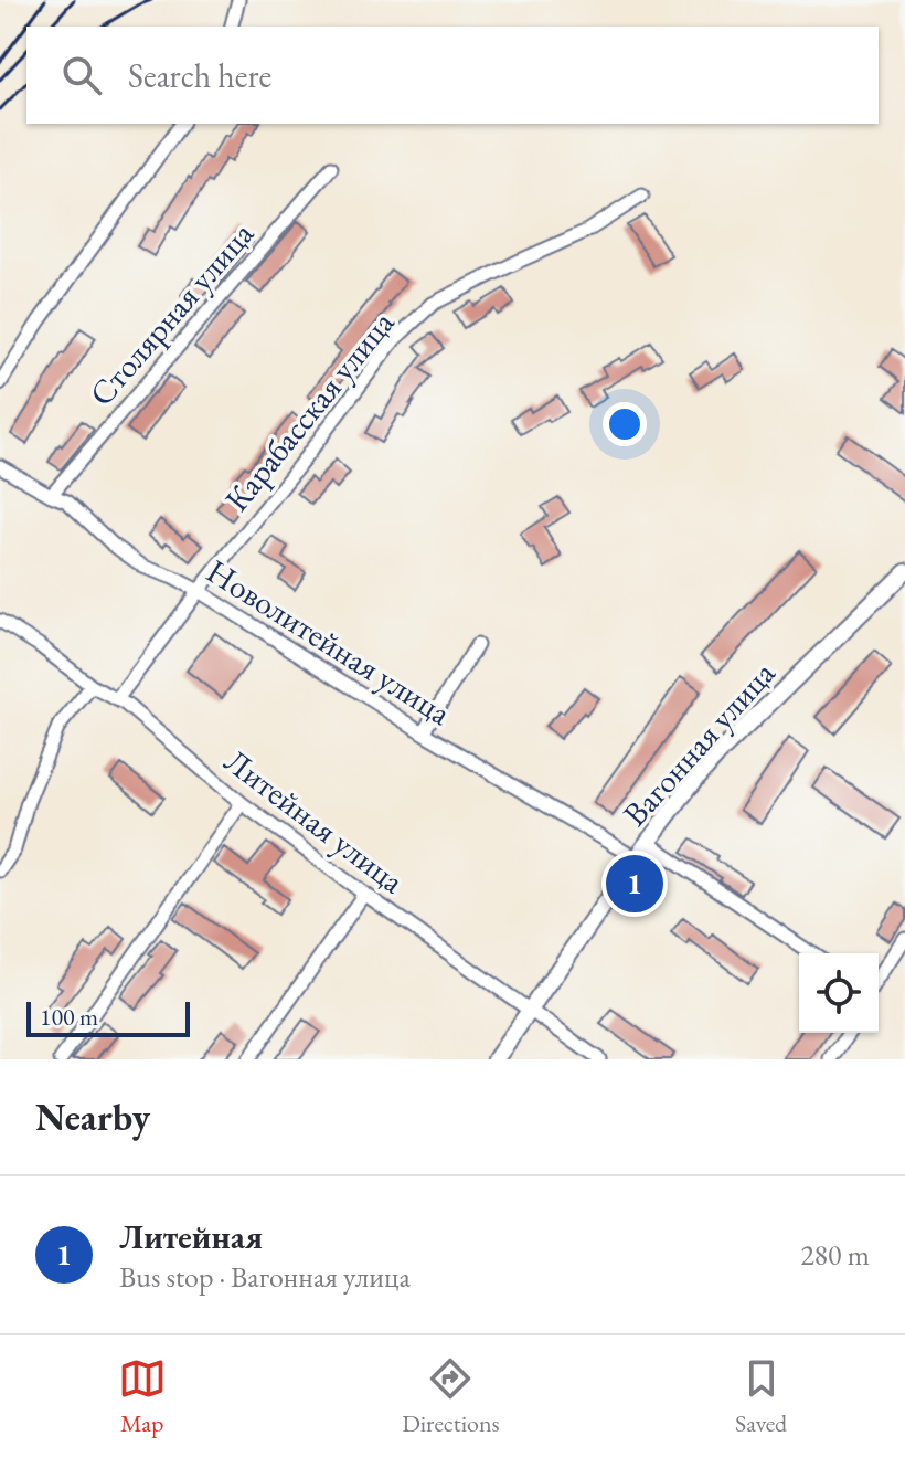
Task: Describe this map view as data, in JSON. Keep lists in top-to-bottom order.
{
  "streets": {
    "street": [
      "Столярная улица",
      "Карабасская улица",
      "Новолитейная улица",
      "Вагонная улица",
      "Литейная улица"
    ]
  },
  "crossings": [
    ["Столярная улица", "Новолитейная улица"],
    ["Карабасская улица", "Новолитейная улица"],
    ["Карабасская улица", "Литейная улица"],
    ["Новолитейная улица", "Вагонная улица"],
    ["Вагонная улица", "Литейная улица"]
  ],
  "scale_bar": "100 m",
  "page": {
    "search": "Search here",
    "pins": "1",
    "scale": "100 m",
    "heading": "Nearby",
    "list": [
      {
        "mark": "1",
        "name": "Литейная",
        "note": "Bus stop · Вагонная улица",
        "value": "280 m"
      }
    ],
    "nav": ["Map", "Directions", "Saved"]
  }
}
